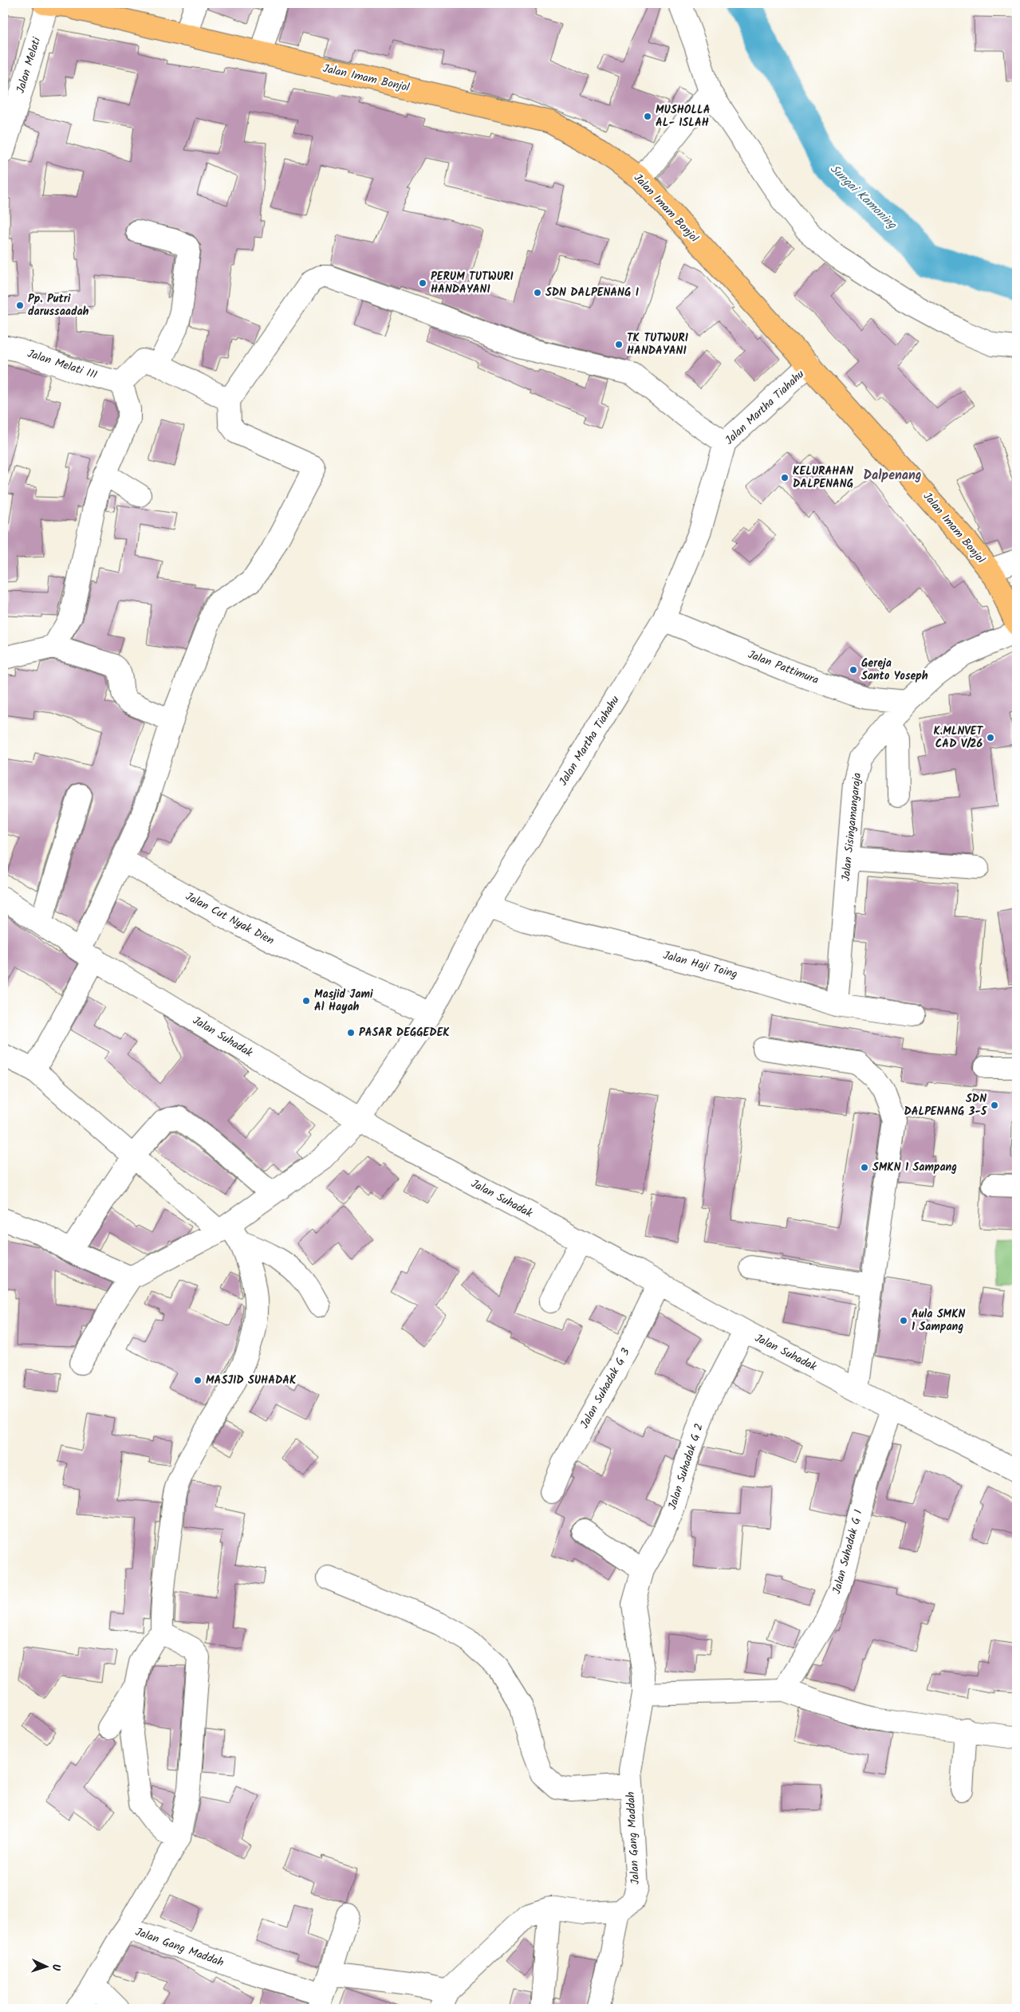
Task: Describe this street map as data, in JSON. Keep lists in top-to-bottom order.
{
  "streets": {
    "main road": ["Jalan Imam Bonjol"],
    "street": [
      "Jalan Melati",
      "Jalan Melati III",
      "Jalan Martha Tiahahu",
      "Jalan Pattimura",
      "Jalan Sisingamangaraja",
      "Jalan Cut Nyak Dien",
      "Jalan Haji Toing",
      "Jalan Suhadak",
      "Jalan Suhadak G 3",
      "Jalan Suhadak G 2",
      "Jalan Suhadak G 1",
      "Jalan Gang Maddah"
    ]
  },
  "crossings": [
    ["Jalan Melati", "Jalan Imam Bonjol"],
    ["Jalan Imam Bonjol", "Jalan Martha Tiahahu"],
    ["Jalan Martha Tiahahu", "Jalan Pattimura"],
    ["Jalan Martha Tiahahu", "Jalan Cut Nyak Dien"],
    ["Jalan Martha Tiahahu", "Jalan Haji Toing"],
    ["Jalan Martha Tiahahu", "Jalan Suhadak"],
    ["Jalan Pattimura", "Jalan Sisingamangaraja"],
    ["Jalan Sisingamangaraja", "Jalan Haji Toing"],
    ["Jalan Suhadak", "Jalan Suhadak G 3"],
    ["Jalan Suhadak", "Jalan Suhadak G 2"],
    ["Jalan Suhadak", "Jalan Suhadak G 1"],
    ["Jalan Suhadak G 2", "Jalan Gang Maddah"]
  ],
  "districts": ["Dalpenang"],
  "water": ["Sungai Kamoning"],
  "places": [
    "MUSHOLLA AL- ISLAH",
    "PERUM TUTWURI HANDAYANI",
    "SDN DALPENANG I",
    "Pp. Putri darussaadah",
    "TK TUTWURI HANDAYANI",
    "KELURAHAN DALPENANG",
    "Gereja Santo Yoseph",
    "K.MLNVET CAD V/26",
    "Masjid Jami Al Hayah",
    "PASAR DEGGEDEK",
    "SDN DALPENANG 3-5",
    "SMKN 1 Sampang",
    "Aula SMKN 1 Sampang",
    "MASJID SUHADAK"
  ],
  "north": "right"
}
